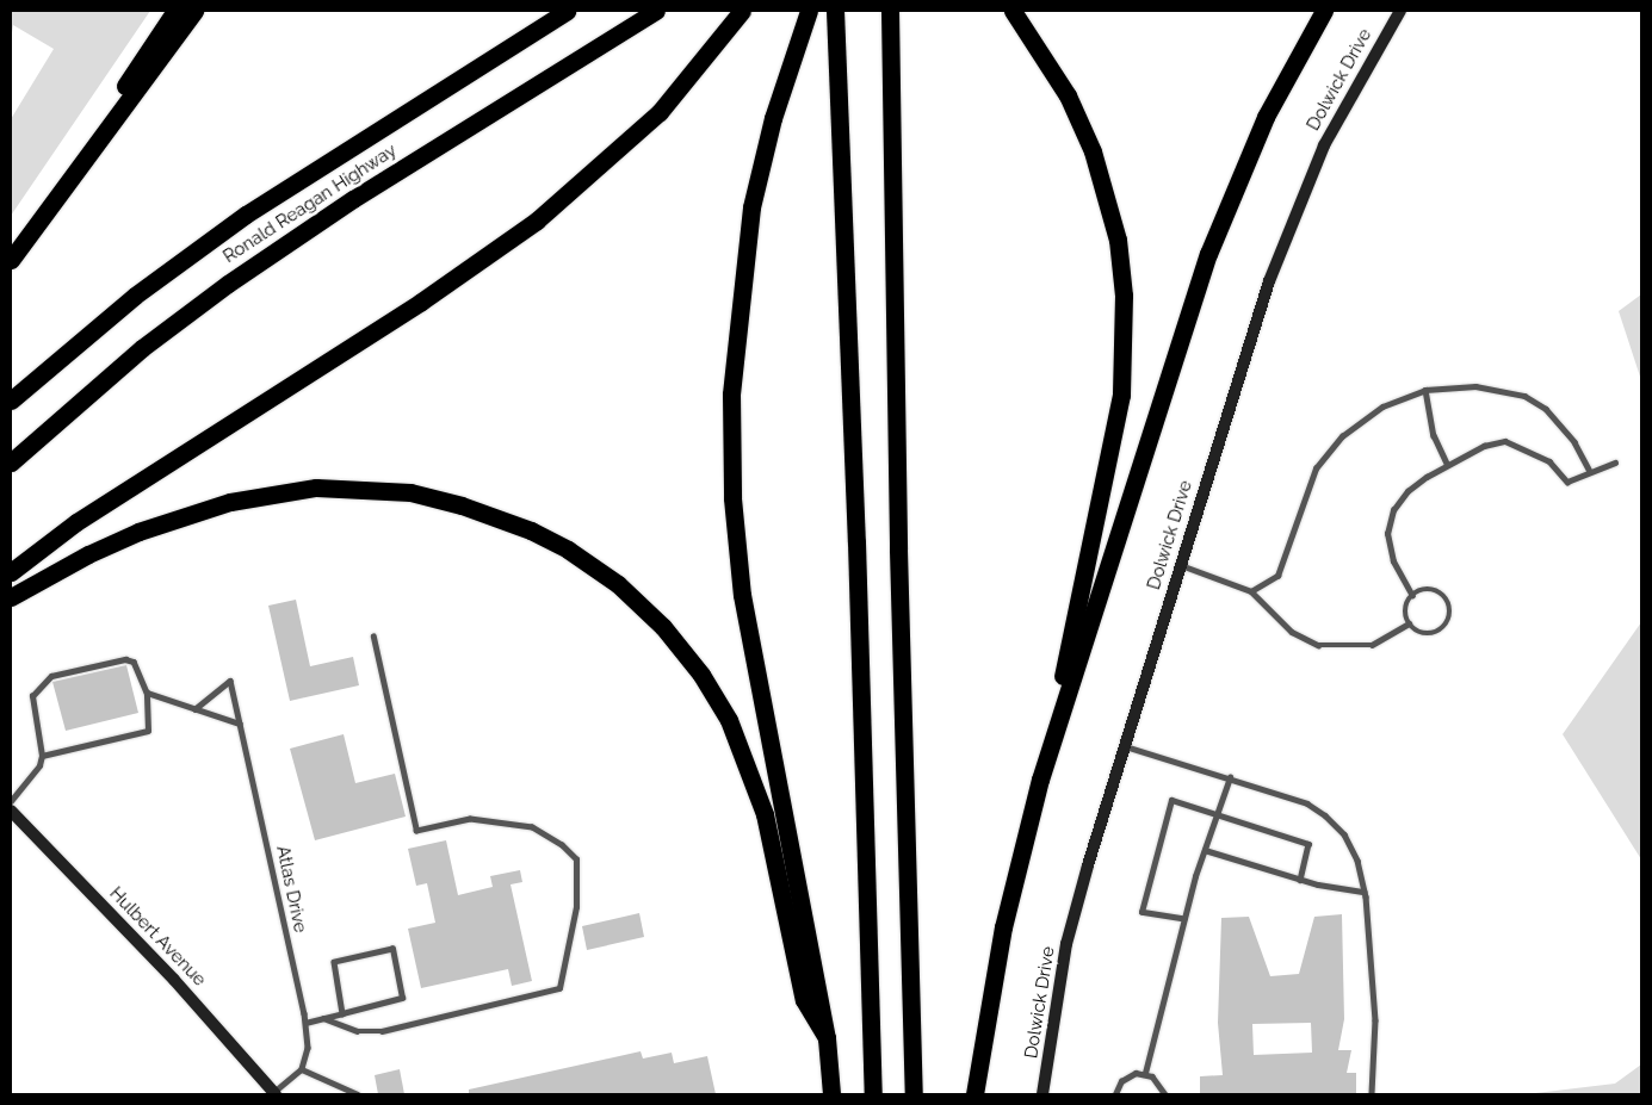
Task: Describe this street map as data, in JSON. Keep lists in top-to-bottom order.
{
  "streets": {
    "highway": ["Ronald Reagan Highway"],
    "main road": ["Dolwick Drive", "Hulbert Avenue"],
    "lane": ["Atlas Drive"]
  }
}
